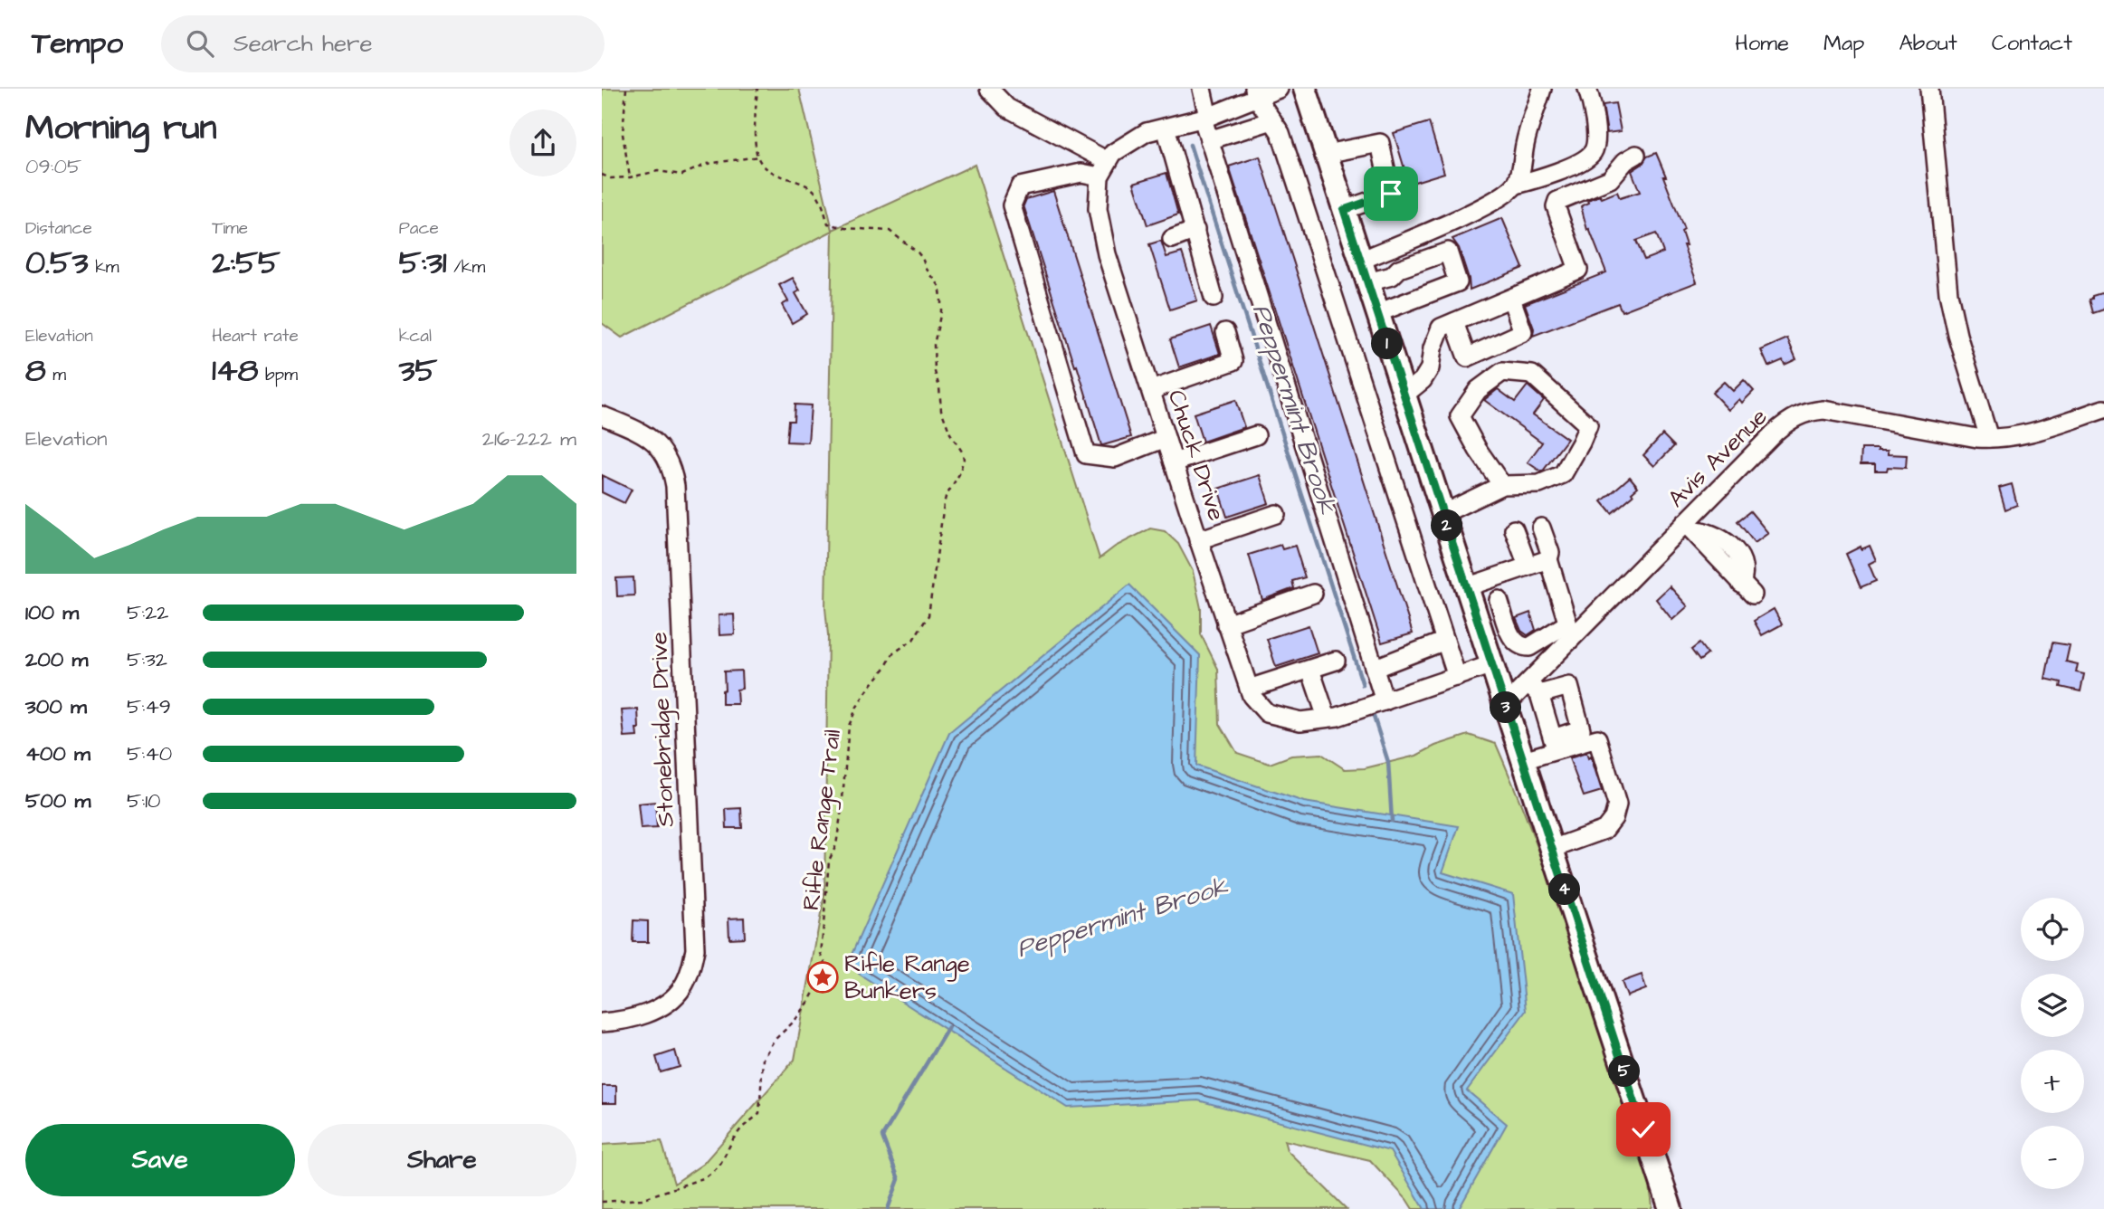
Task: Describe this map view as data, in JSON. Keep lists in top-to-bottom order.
{
  "streets": {
    "street": ["Chuck Drive", "Avis Avenue", "Stonebridge Drive"],
    "path": ["Rifle Range Trail"]
  },
  "water": ["Peppermint Brook"],
  "places": {
    "place": ["Rifle Range Bunkers"]
  },
  "page": {
    "header": "Tempo",
    "search": "Search here",
    "nav": [
      "Home",
      "Map",
      "About",
      "Contact"
    ],
    "heading": ["Morning run", "09:05"],
    "stats": [
      ["Distance", "0.53 km"],
      ["Time", "2:55"],
      ["Pace", "5:31 /km"],
      ["Elevation", "8 m"],
      ["Heart rate", "148 bpm"],
      ["kcal", "35"]
    ],
    "pins": [
      "1",
      "2",
      "3",
      "4",
      "5"
    ],
    "chart": ["Elevation", "216–222 m"],
    "list": [
      {
        "name": "100 m",
        "note": "5:22"
      },
      {
        "name": "200 m",
        "note": "5:32"
      },
      {
        "name": "300 m",
        "note": "5:49"
      },
      {
        "name": "400 m",
        "note": "5:40"
      },
      {
        "name": "500 m",
        "note": "5:10"
      }
    ],
    "map_buttons": ["+", "−"],
    "buttons": ["Save", "Share"]
  }
}
